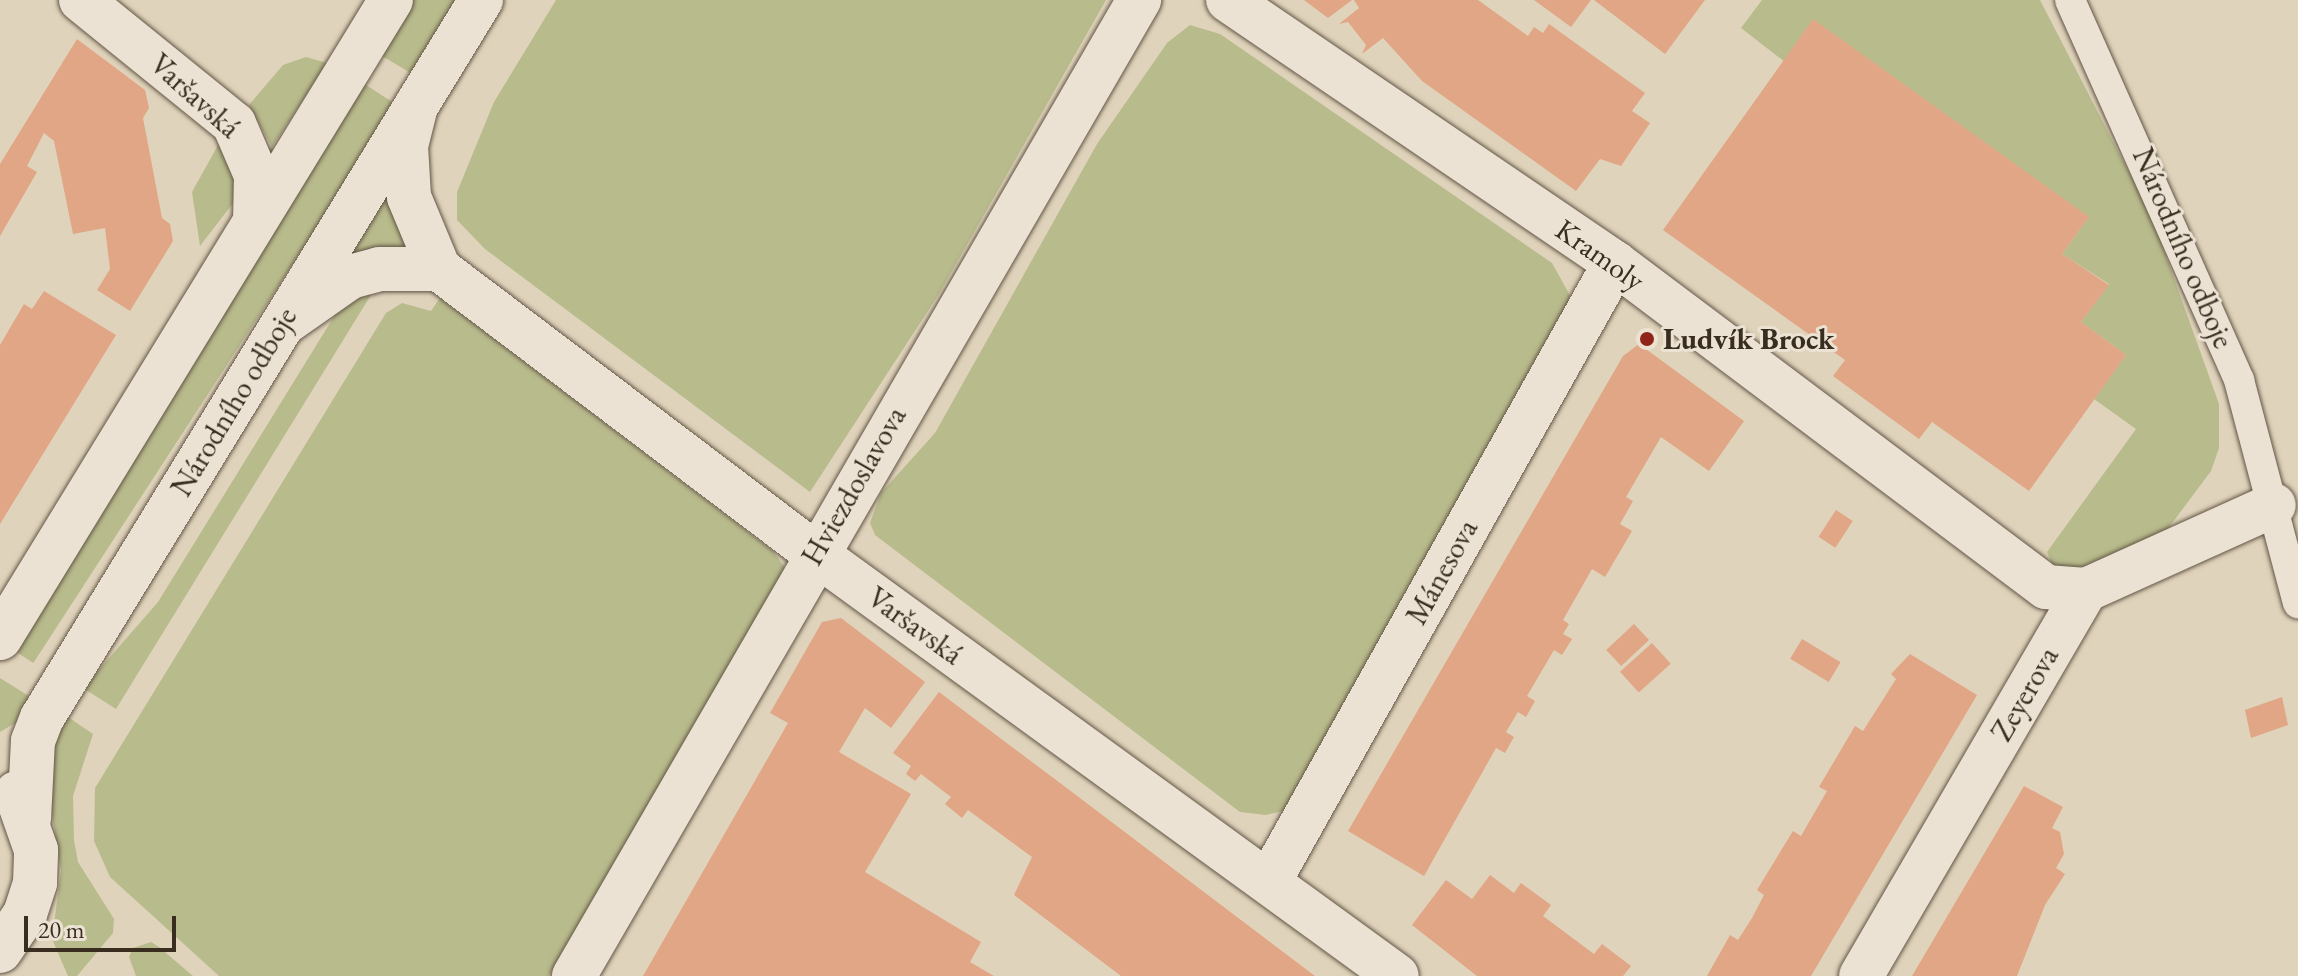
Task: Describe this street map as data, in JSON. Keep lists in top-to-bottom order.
{
  "streets": {
    "street": [
      "Varšavská",
      "Národního odboje",
      "Kramoly",
      "Hviezdoslavova",
      "Mánesova",
      "Zeyerova"
    ]
  },
  "crossings": [
    ["Varšavská", "Hviezdoslavova"],
    ["Varšavská", "Mánesova"],
    ["Kramoly", "Mánesova"],
    ["Kramoly", "Zeyerova"]
  ],
  "places": ["Ludvík Brock"],
  "scale_bar": "20 m"
}
